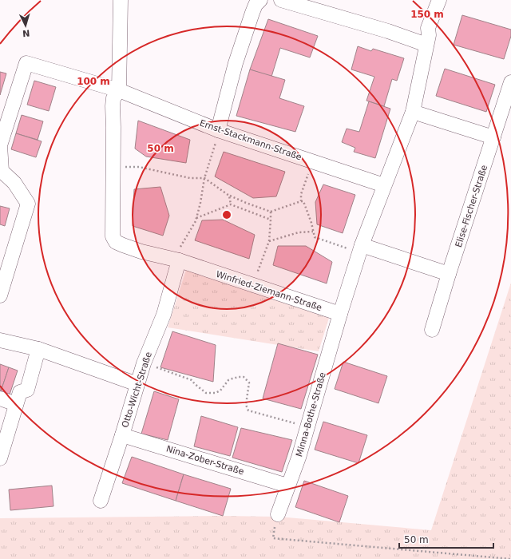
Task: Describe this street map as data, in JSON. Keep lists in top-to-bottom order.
{
  "streets": {
    "street": [
      "Ernst-Stackmann-Straße",
      "Elise-Fischer-Straße",
      "Winfried-Ziemann-Straße",
      "Otto-Wicht-Straße",
      "Minna-Bothe-Straße",
      "Nina-Zober-Straße"
    ]
  },
  "crossings": [
    ["Ernst-Stackmann-Straße", "Winfried-Ziemann-Straße"],
    ["Winfried-Ziemann-Straße", "Otto-Wicht-Straße"],
    ["Winfried-Ziemann-Straße", "Minna-Bothe-Straße"],
    ["Otto-Wicht-Straße", "Nina-Zober-Straße"],
    ["Minna-Bothe-Straße", "Nina-Zober-Straße"]
  ],
  "scale_bar": "50 m",
  "north": "bottom",
  "rings": ["150 m", "100 m", "50 m"]
}
